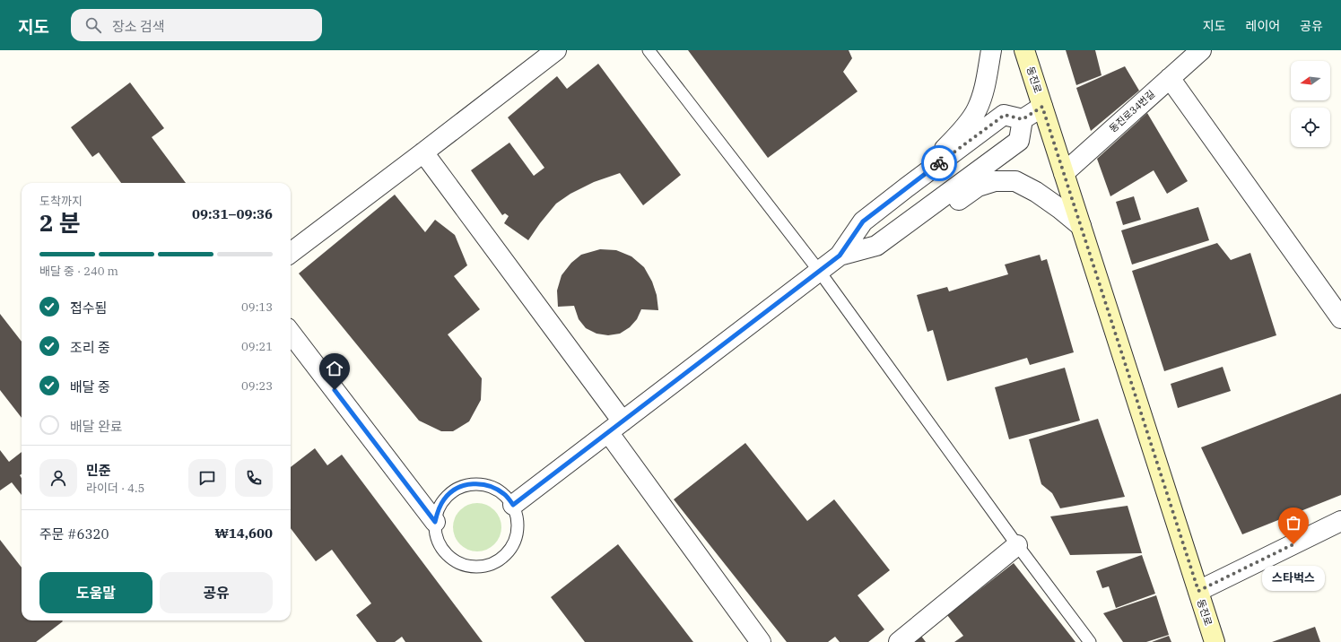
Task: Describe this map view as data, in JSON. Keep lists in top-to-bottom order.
{
  "streets": {
    "street": ["동진로", "동진로34번길"]
  },
  "crossings": [
    ["동진로", "동진로34번길"]
  ],
  "places": ["스타벅스"],
  "north": "left",
  "page": {
    "header": "지도",
    "search": "장소 검색",
    "nav": ["지도", "레이어", "공유"],
    "heading": ["2 분", "도착까지", "09:31–09:36"],
    "panel": [
      "민준",
      "라이더 · 4.5",
      "주문 #6320",
      "₩14,600"
    ],
    "bar": "배달 중 · 240 m",
    "list": [
      ["접수됨", "09:13"],
      ["조리 중", "09:21"],
      ["배달 중", "09:23"],
      "배달 완료"
    ],
    "buttons": ["도움말", "공유"],
    "bubble": "스타벅스"
  }
}
